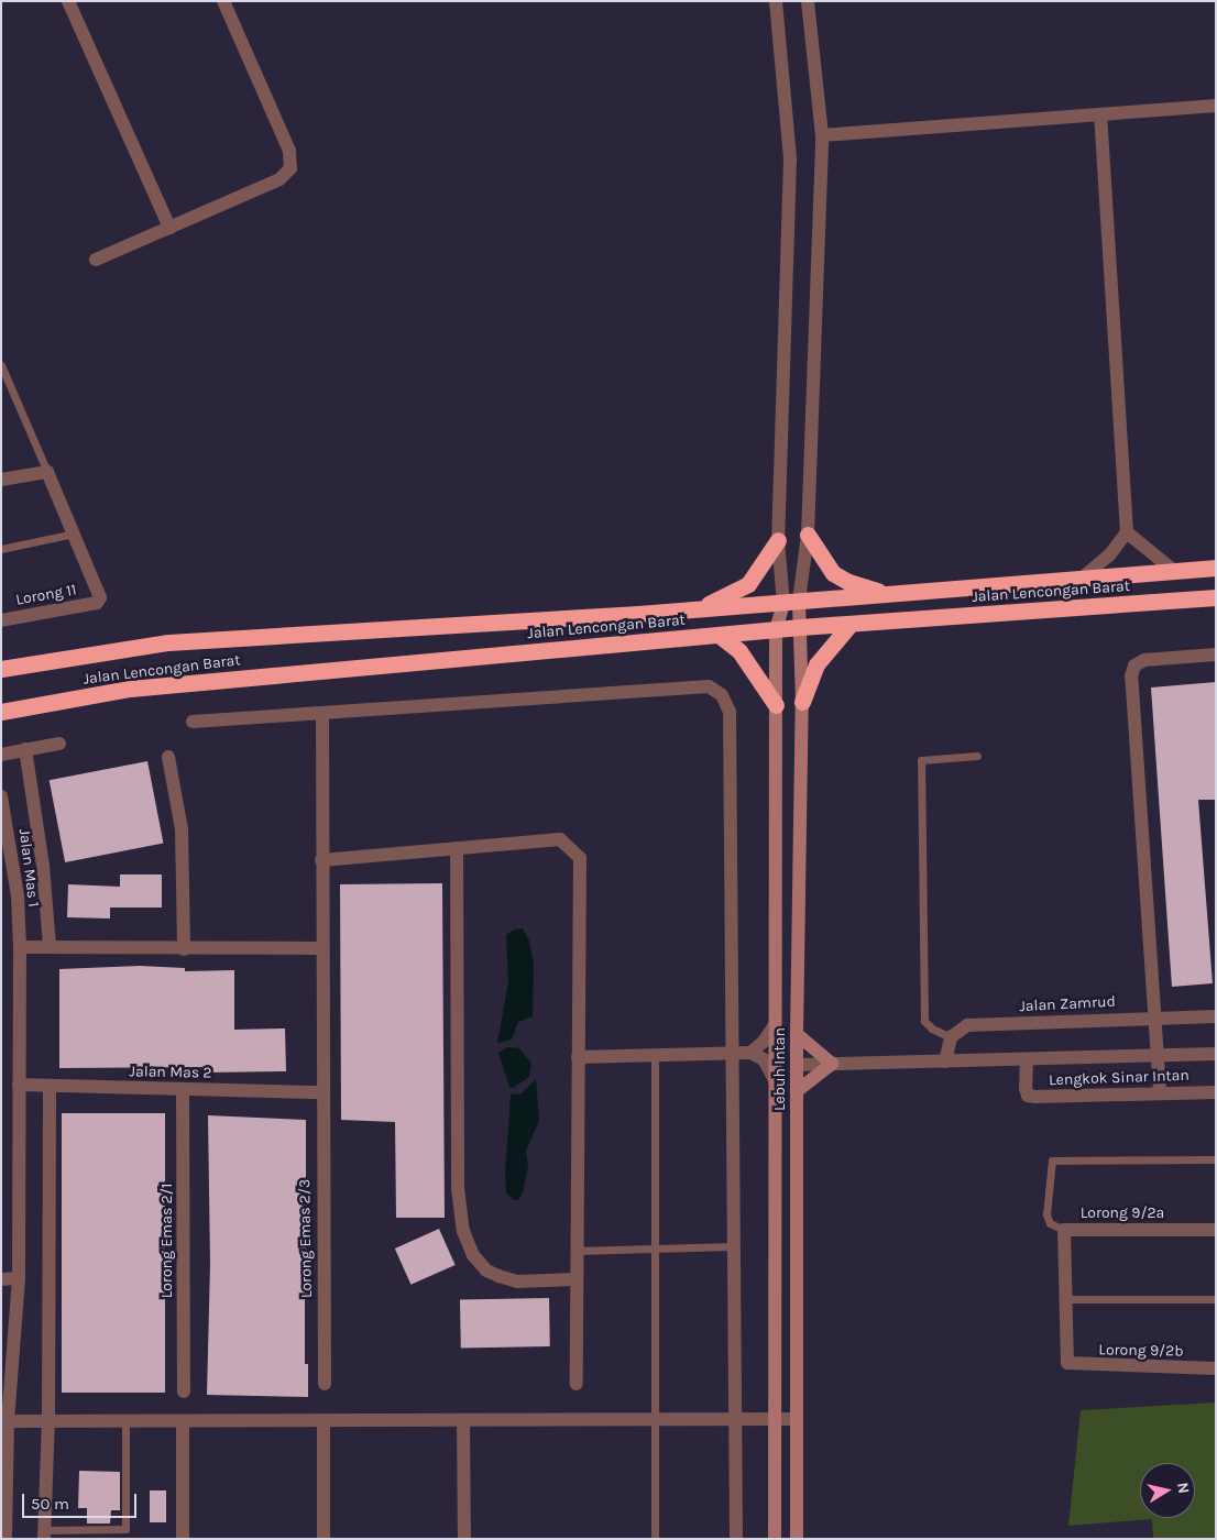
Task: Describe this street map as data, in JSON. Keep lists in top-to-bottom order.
{
  "streets": {
    "highway": ["Jalan Lencongan Barat"],
    "main road": ["Lebuh Intan"],
    "street": [
      "Lorong 11",
      "Jalan Mas 1",
      "Jalan Zamrud",
      "Jalan Mas 2",
      "Lengkok Sinar Intan",
      "Lorong 9/2a",
      "Lorong Emas 2/3",
      "Lorong Emas 2/1",
      "Lorong 9/2b"
    ]
  },
  "crossings": [
    ["Jalan Lencongan Barat", "Lebuh Intan"],
    ["Jalan Mas 1", "Jalan Mas 2"],
    ["Jalan Mas 2", "Lorong Emas 2/3"],
    ["Jalan Mas 2", "Lorong Emas 2/1"],
    ["Lorong 9/2a", "Lorong 9/2b"]
  ],
  "scale_bar": "50 m",
  "north": "right"
}
